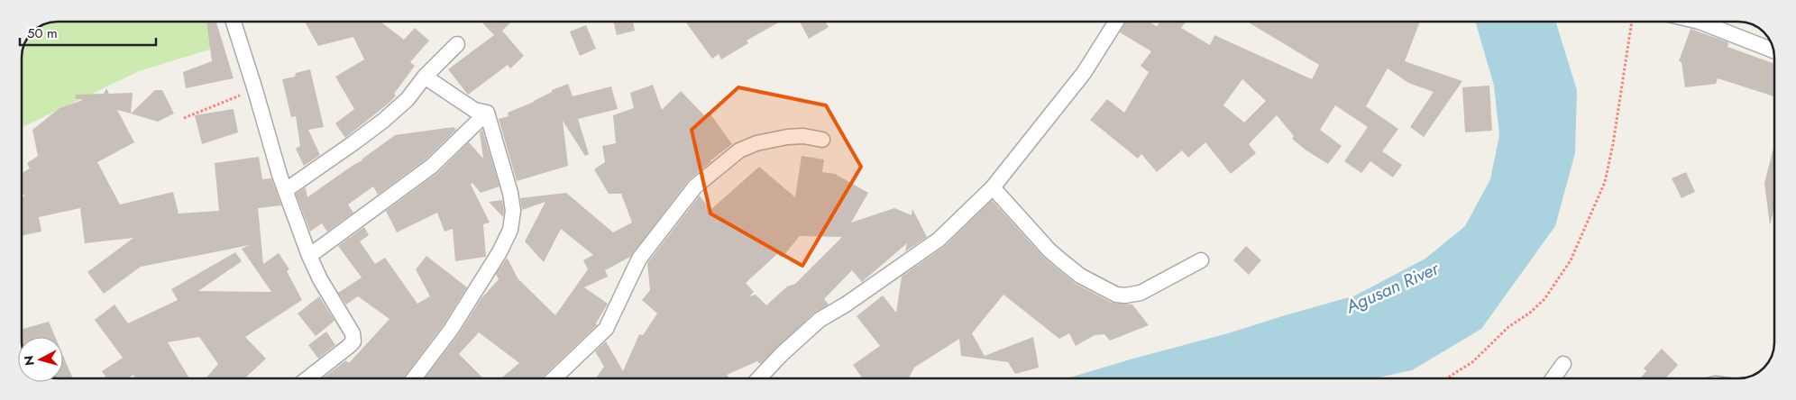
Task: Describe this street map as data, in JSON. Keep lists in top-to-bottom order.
{
  "water": ["Agusan River"],
  "scale_bar": "50 m",
  "north": "left"
}
